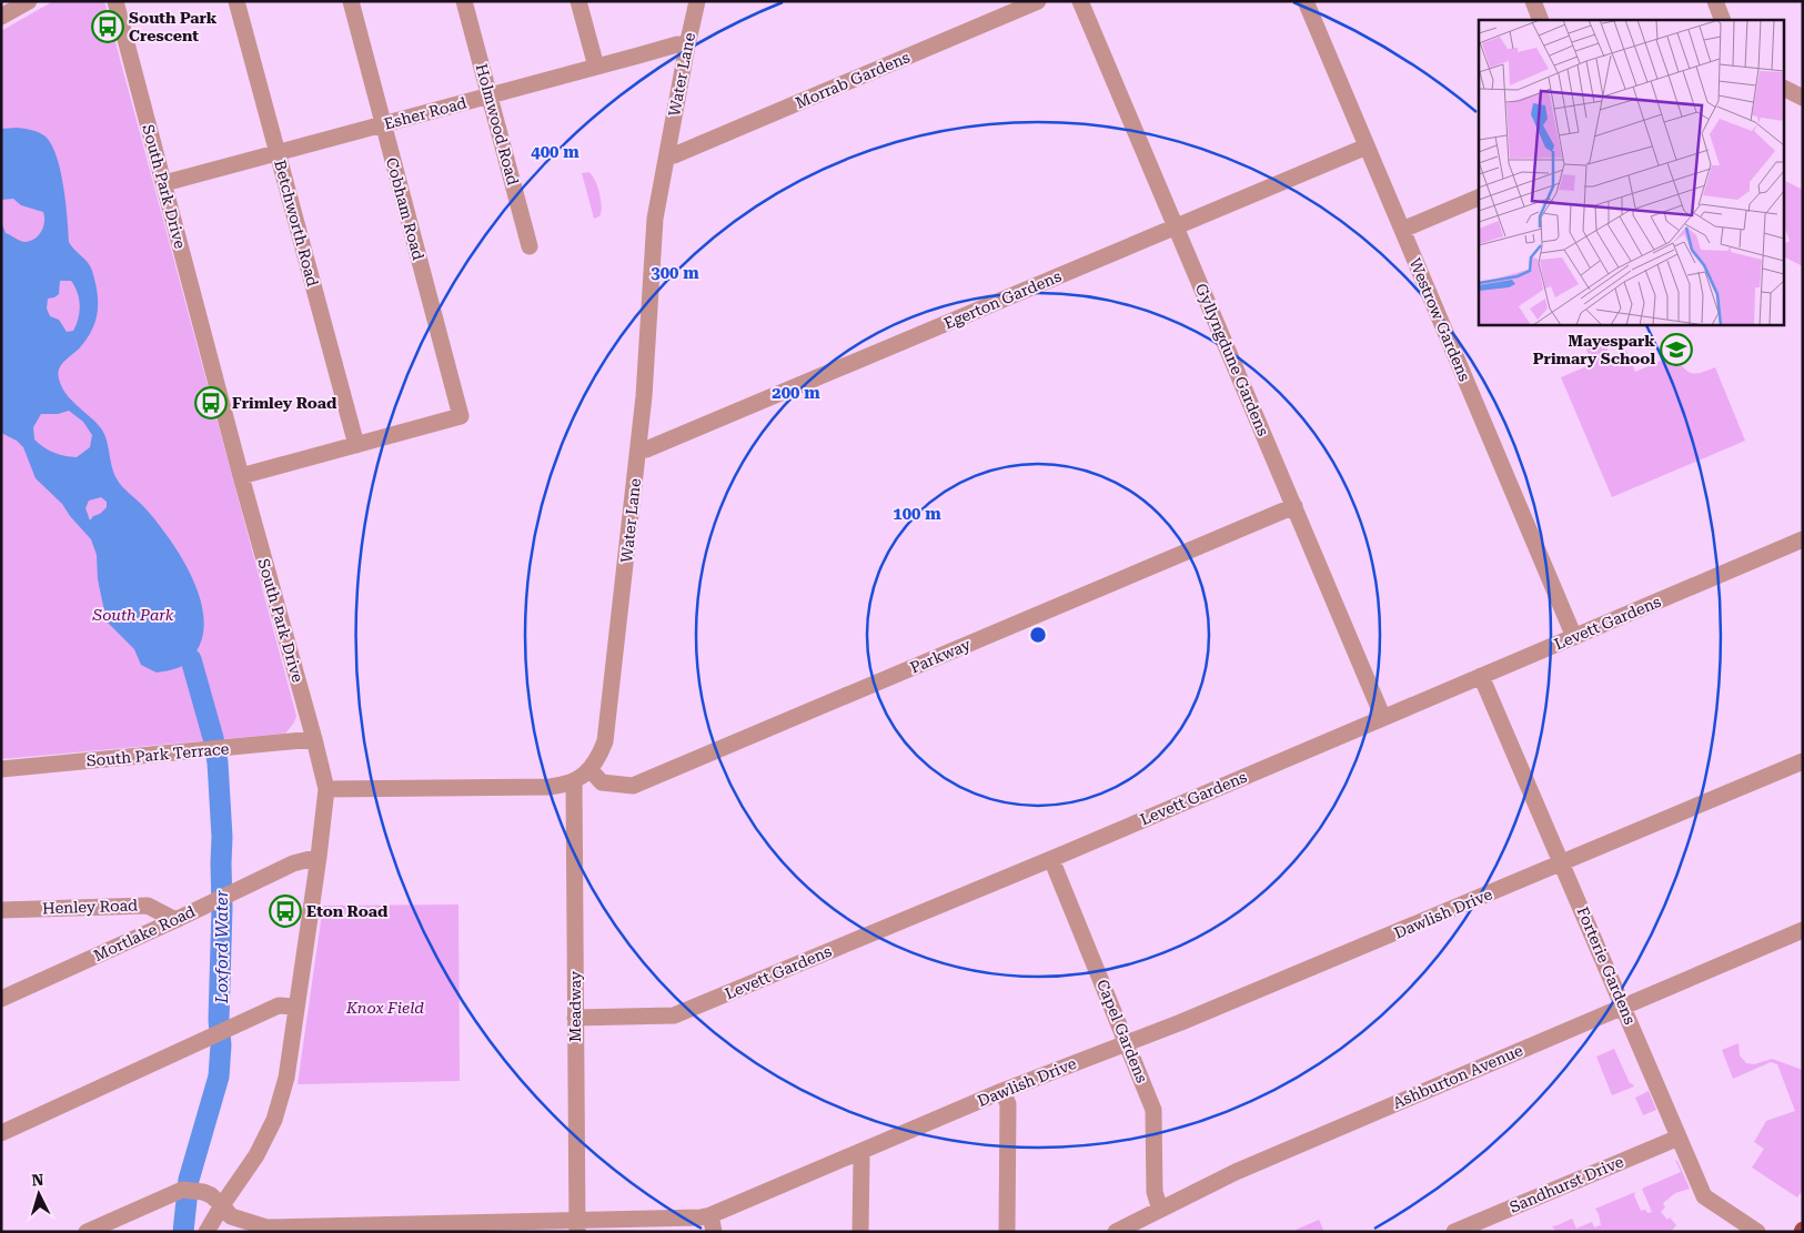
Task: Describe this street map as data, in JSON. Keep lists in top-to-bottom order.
{
  "streets": {
    "street": [
      "Water Lane",
      "Morrab Gardens",
      "Esher Road",
      "Holmwood Road",
      "South Park Drive",
      "Cobham Road",
      "Betchworth Road",
      "Egerton Gardens",
      "Westrow Gardens",
      "Gyllyngdune Gardens",
      "Levett Gardens",
      "Parkway",
      "South Park Terrace",
      "Henley Road",
      "Dawlish Drive",
      "Mortlake Road",
      "Forterie Gardens",
      "Meadway",
      "Capel Gardens",
      "Ashburton Avenue",
      "Sandhurst Drive"
    ]
  },
  "crossings": [
    ["Water Lane", "Morrab Gardens"],
    ["Water Lane", "Esher Road"],
    ["Water Lane", "South Park Drive"],
    ["Water Lane", "Egerton Gardens"],
    ["Water Lane", "Parkway"],
    ["Water Lane", "Meadway"],
    ["Esher Road", "Holmwood Road"],
    ["Esher Road", "South Park Drive"],
    ["Esher Road", "Cobham Road"],
    ["Esher Road", "Betchworth Road"],
    ["South Park Drive", "South Park Terrace"],
    ["South Park Drive", "Dawlish Drive"],
    ["South Park Drive", "Mortlake Road"],
    ["Cobham Road", "Betchworth Road"],
    ["Egerton Gardens", "Westrow Gardens"],
    ["Egerton Gardens", "Gyllyngdune Gardens"],
    ["Westrow Gardens", "Levett Gardens"],
    ["Gyllyngdune Gardens", "Levett Gardens"],
    ["Gyllyngdune Gardens", "Parkway"],
    ["Levett Gardens", "Forterie Gardens"],
    ["Levett Gardens", "Meadway"],
    ["Levett Gardens", "Capel Gardens"],
    ["Henley Road", "Mortlake Road"],
    ["Dawlish Drive", "Forterie Gardens"],
    ["Dawlish Drive", "Meadway"],
    ["Dawlish Drive", "Capel Gardens"],
    ["Forterie Gardens", "Ashburton Avenue"],
    ["Forterie Gardens", "Sandhurst Drive"],
    ["Capel Gardens", "Ashburton Avenue"]
  ],
  "water": ["Loxford Water"],
  "parks": ["South Park", "Knox Field"],
  "places": {
    "bus stop": ["South Park Crescent", "Frimley Road", "Eton Road"],
    "school or university": ["Mayespark Primary School"]
  },
  "north": "top",
  "rings": [
    "400 m",
    "300 m",
    "200 m",
    "100 m"
  ]
}
